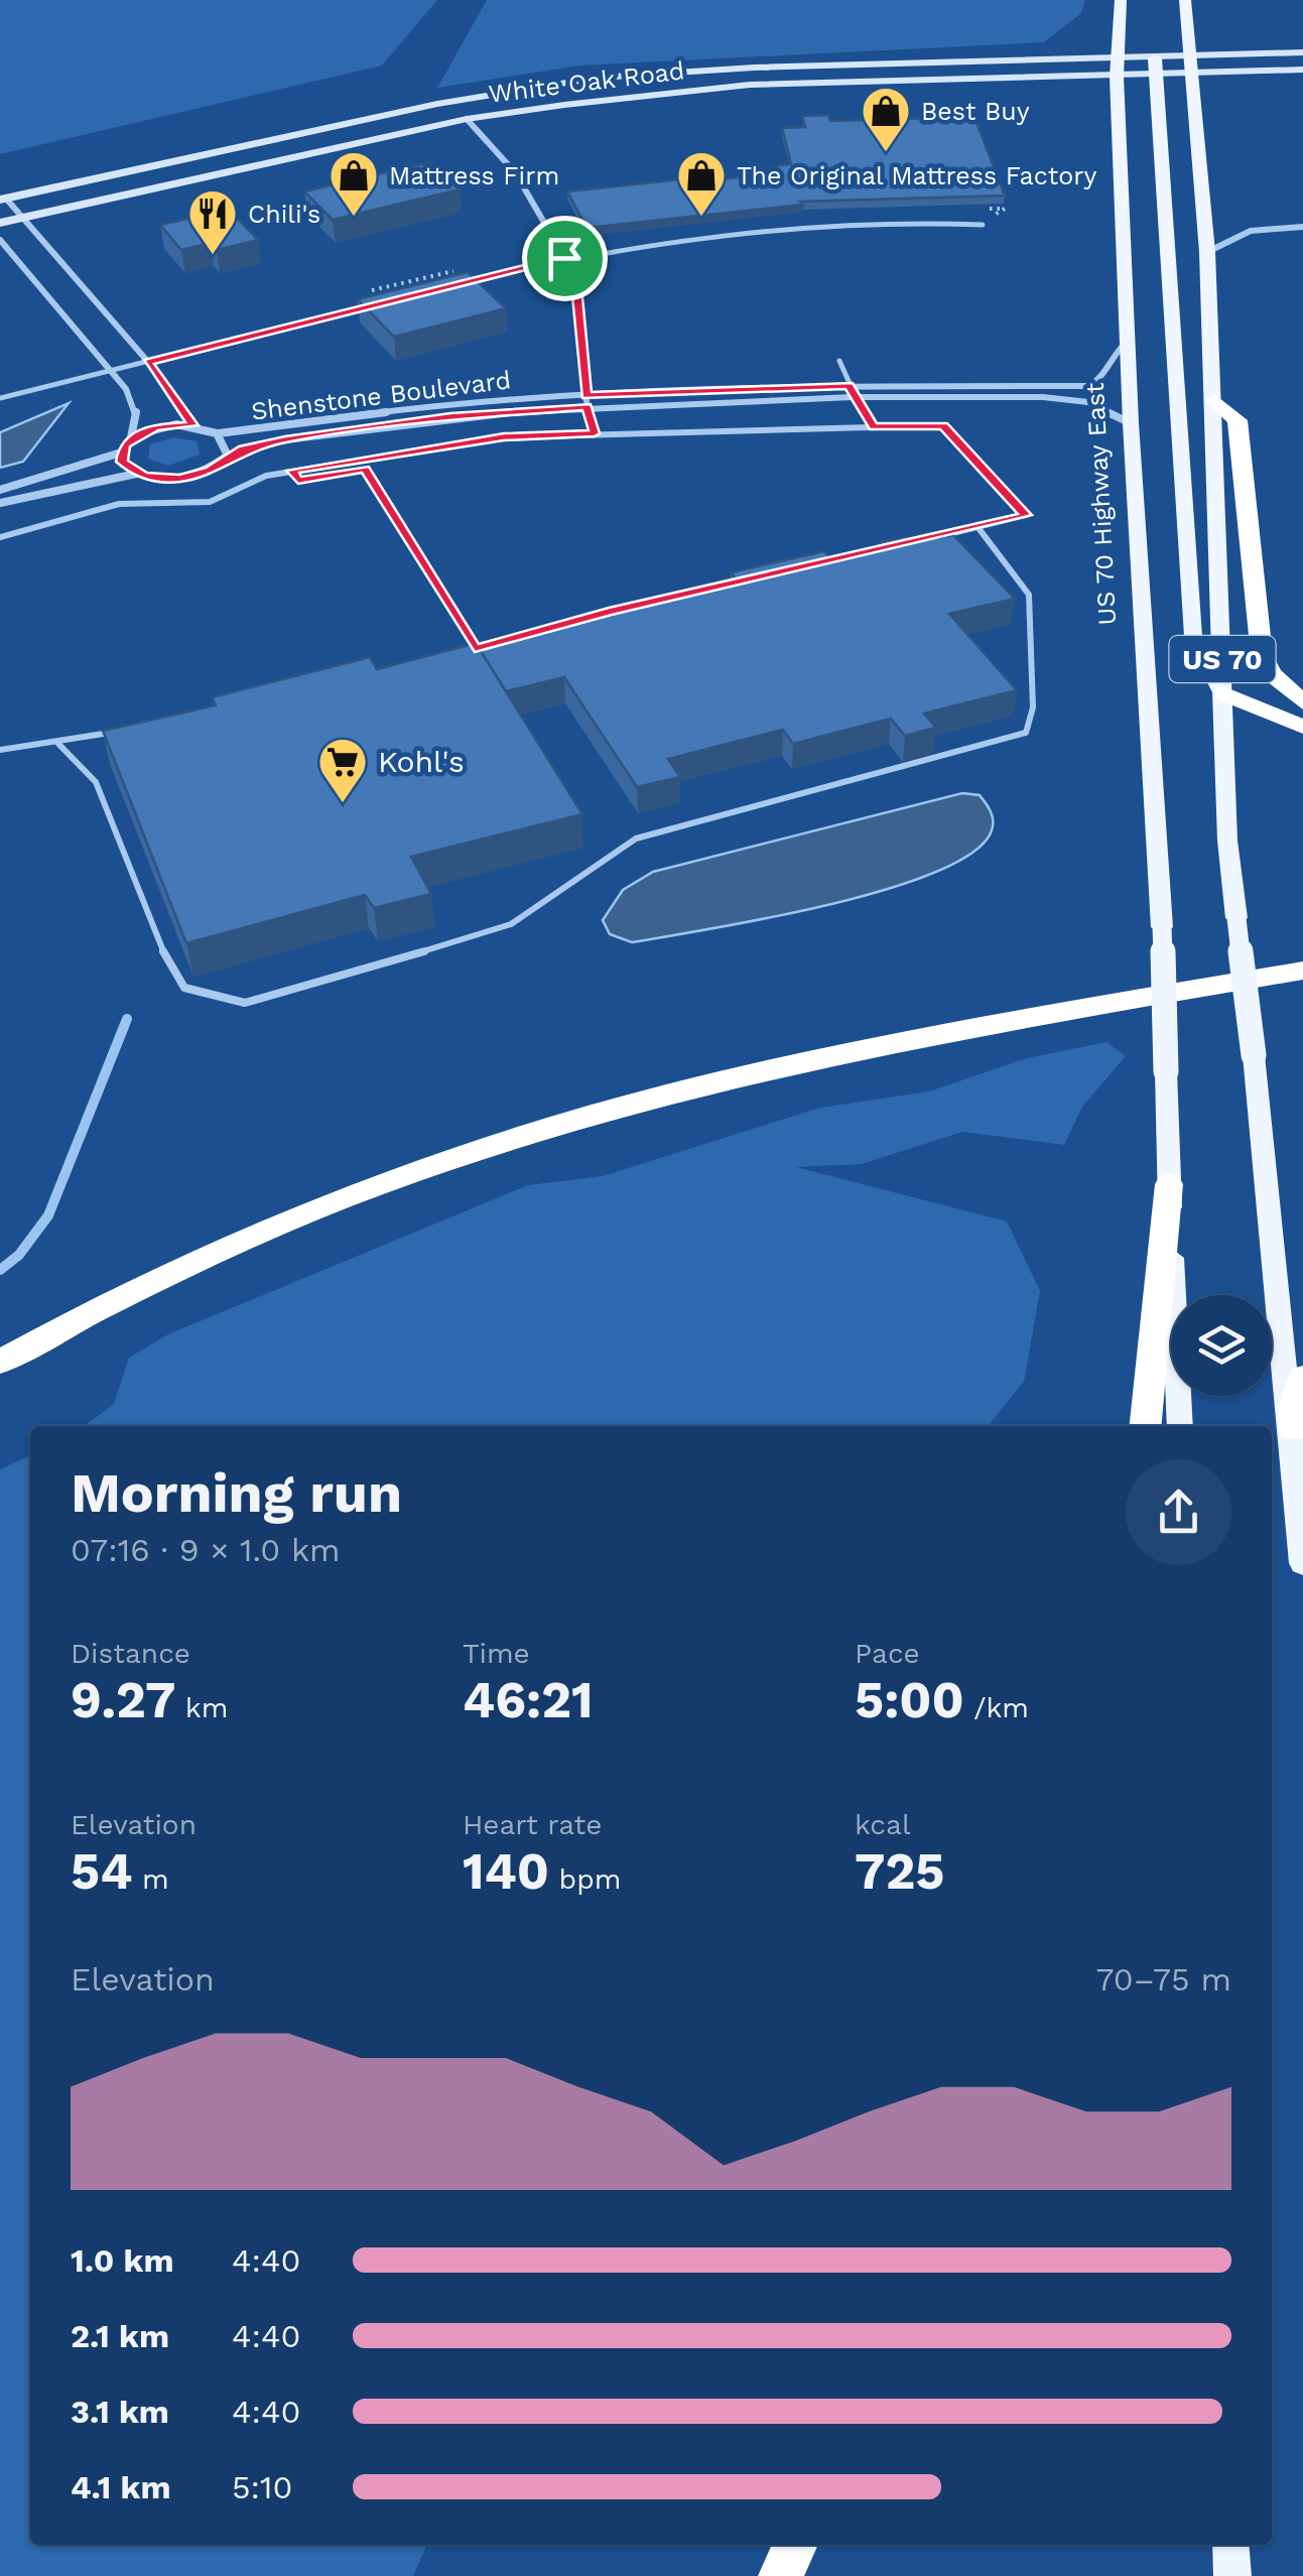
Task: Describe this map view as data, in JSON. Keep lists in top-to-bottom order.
{
  "streets": {
    "main road": ["White Oak Road", "US 70 Highway East", "US 70"],
    "street": ["Shenstone Boulevard"]
  },
  "crossings": [
    ["White Oak Road", "US 70 Highway East"],
    ["White Oak Road", "US 70"],
    ["Shenstone Boulevard", "US 70 Highway East"],
    ["US 70 Highway East", "US 70"]
  ],
  "places": {
    "shop": ["Best Buy", "Mattress Firm", "The Original Mattress Factory"],
    "restaurant": ["Chili's"],
    "supermarket": ["Kohl's"]
  },
  "page": {
    "heading": ["Morning run", "07:16 · 9 × 1.0 km"],
    "stats": [
      ["Distance", "9.27 km"],
      ["Time", "46:21"],
      ["Pace", "5:00 /km"],
      ["Elevation", "54 m"],
      ["Heart rate", "140 bpm"],
      ["kcal", "725"]
    ],
    "chart": ["Elevation", "70–75 m"],
    "list": [
      {
        "name": "1.0 km",
        "note": "4:40"
      },
      {
        "name": "2.1 km",
        "note": "4:40"
      },
      {
        "name": "3.1 km",
        "note": "4:40"
      },
      {
        "name": "4.1 km",
        "note": "5:10"
      }
    ]
  }
}
